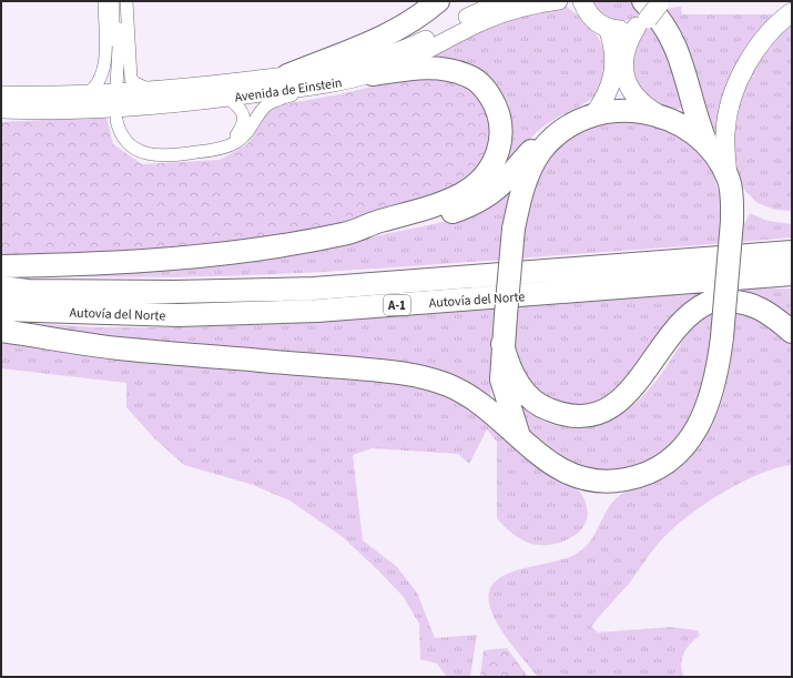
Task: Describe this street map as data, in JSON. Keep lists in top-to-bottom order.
{
  "streets": {
    "highway": ["Autovía del Norte", "A-1"],
    "street": ["Avenida de Einstein"]
  }
}
